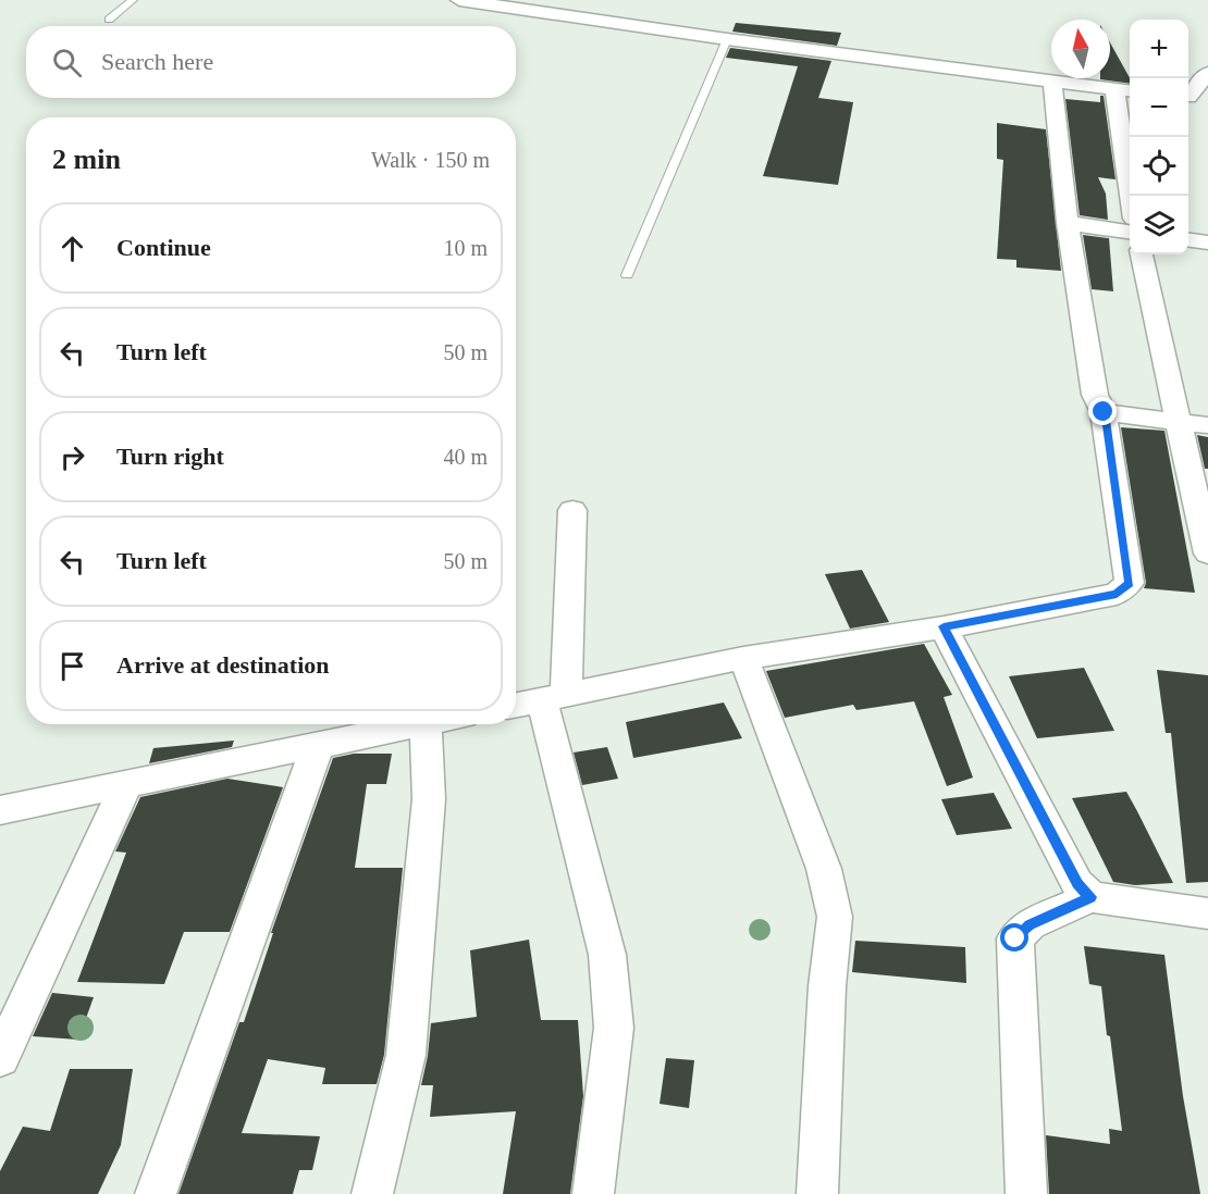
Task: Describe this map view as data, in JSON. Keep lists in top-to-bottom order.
{
  "north": "top",
  "page": {
    "map_buttons": ["+", "−"],
    "search": "Search here",
    "heading": ["2 min", "Walk · 150 m"],
    "list": [
      ["Continue", "10 m"],
      ["Turn left", "50 m"],
      ["Turn right", "40 m"],
      ["Turn left", "50 m"],
      "Arrive at destination"
    ]
  }
}
